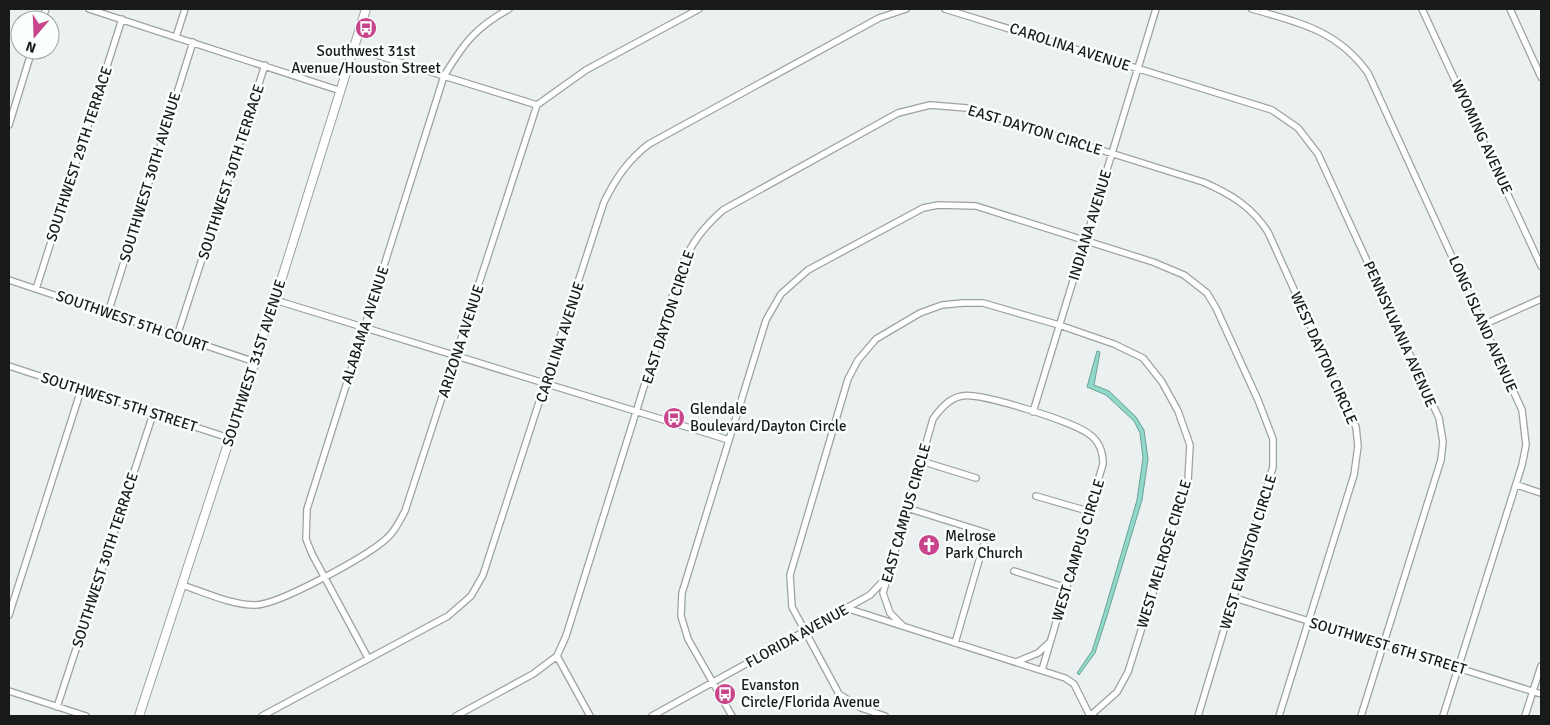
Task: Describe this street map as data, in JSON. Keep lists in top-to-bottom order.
{
  "streets": {
    "main road": ["SOUTHWEST 31ST AVENUE"],
    "street": [
      "CAROLINA AVENUE",
      "EAST DAYTON CIRCLE",
      "WYOMING AVENUE",
      "SOUTHWEST 29TH TERRACE",
      "SOUTHWEST 30TH TERRACE",
      "SOUTHWEST 30TH AVENUE",
      "INDIANA AVENUE",
      "SOUTHWEST 5TH COURT",
      "LONG ISLAND AVENUE",
      "ALABAMA AVENUE",
      "PENNSYLVANIA AVENUE",
      "ARIZONA AVENUE",
      "WEST DAYTON CIRCLE",
      "SOUTHWEST 5TH STREET",
      "EAST CAMPUS CIRCLE",
      "WEST CAMPUS CIRCLE",
      "WEST EVANSTON CIRCLE",
      "WEST MELROSE CIRCLE",
      "FLORIDA AVENUE",
      "SOUTHWEST 6TH STREET"
    ]
  },
  "crossings": [
    ["CAROLINA AVENUE", "INDIANA AVENUE"],
    ["CAROLINA AVENUE", "ALABAMA AVENUE"],
    ["CAROLINA AVENUE", "PENNSYLVANIA AVENUE"],
    ["EAST DAYTON CIRCLE", "INDIANA AVENUE"],
    ["EAST DAYTON CIRCLE", "WEST DAYTON CIRCLE"],
    ["SOUTHWEST 29TH TERRACE", "SOUTHWEST 5TH COURT"],
    ["SOUTHWEST 30TH TERRACE", "SOUTHWEST 5TH COURT"],
    ["SOUTHWEST 30TH TERRACE", "SOUTHWEST 5TH STREET"],
    ["SOUTHWEST 30TH AVENUE", "SOUTHWEST 5TH COURT"],
    ["INDIANA AVENUE", "PENNSYLVANIA AVENUE"],
    ["INDIANA AVENUE", "WEST DAYTON CIRCLE"],
    ["INDIANA AVENUE", "EAST CAMPUS CIRCLE"],
    ["INDIANA AVENUE", "WEST CAMPUS CIRCLE"],
    ["INDIANA AVENUE", "WEST EVANSTON CIRCLE"],
    ["INDIANA AVENUE", "WEST MELROSE CIRCLE"],
    ["SOUTHWEST 5TH COURT", "SOUTHWEST 31ST AVENUE"],
    ["LONG ISLAND AVENUE", "SOUTHWEST 6TH STREET"],
    ["ALABAMA AVENUE", "ARIZONA AVENUE"],
    ["PENNSYLVANIA AVENUE", "SOUTHWEST 6TH STREET"],
    ["ARIZONA AVENUE", "SOUTHWEST 31ST AVENUE"],
    ["WEST DAYTON CIRCLE", "SOUTHWEST 6TH STREET"],
    ["SOUTHWEST 31ST AVENUE", "SOUTHWEST 5TH STREET"],
    ["EAST CAMPUS CIRCLE", "WEST CAMPUS CIRCLE"],
    ["EAST CAMPUS CIRCLE", "FLORIDA AVENUE"],
    ["WEST EVANSTON CIRCLE", "FLORIDA AVENUE"],
    ["WEST EVANSTON CIRCLE", "SOUTHWEST 6TH STREET"],
    ["WEST MELROSE CIRCLE", "FLORIDA AVENUE"]
  ],
  "places": {
    "bus stop": ["Southwest 31st Avenue/Houston Street", "Glendale Boulevard/Dayton Circle", "Evanston Circle/Florida Avenue"],
    "church": ["Melrose Park Church"]
  },
  "north": "bottom"
}
